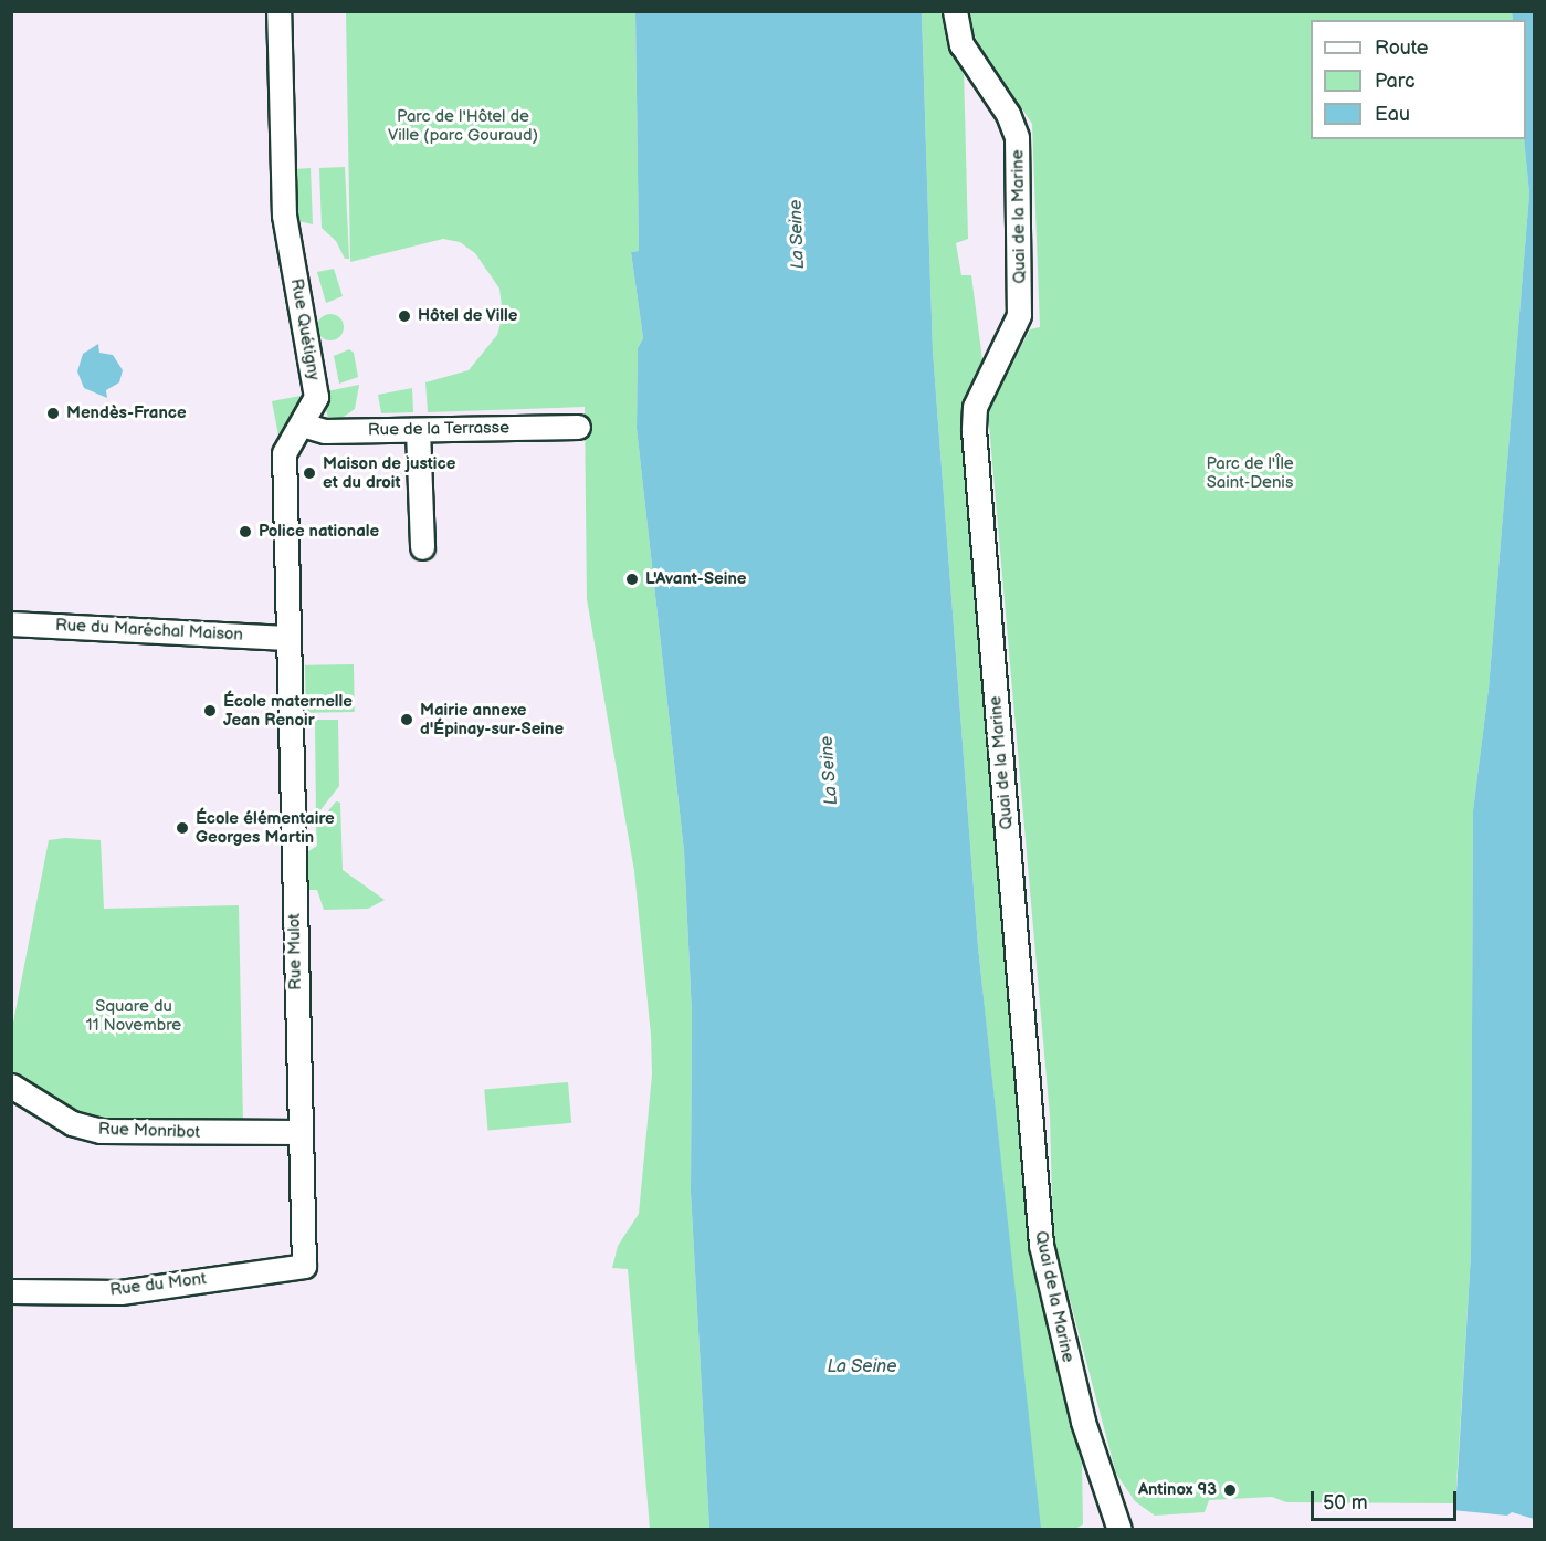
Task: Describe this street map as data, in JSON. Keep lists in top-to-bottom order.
{
  "streets": {
    "street": [
      "Quai de la Marine",
      "Rue Quétigny",
      "Rue de la Terrasse",
      "Rue du Maréchal Maison",
      "Rue Mulot",
      "Rue Monribot",
      "Rue du Mont"
    ]
  },
  "crossings": [
    ["Rue Quétigny", "Rue de la Terrasse"],
    ["Rue Quétigny", "Rue du Maréchal Maison"],
    ["Rue Quétigny", "Rue Mulot"],
    ["Rue du Maréchal Maison", "Rue Mulot"],
    ["Rue Mulot", "Rue Monribot"],
    ["Rue Mulot", "Rue du Mont"]
  ],
  "water": ["La Seine"],
  "parks": ["Parc de l'Hôtel de Ville (parc Gouraud)", "Parc de l'Île Saint-Denis", "Square du 11 Novembre"],
  "places": [
    "Hôtel de Ville",
    "Mendès-France",
    "Maison de justice et du droit",
    "Police nationale",
    "L'Avant-Seine",
    "École maternelle Jean Renoir",
    "Mairie annexe d'Épinay-sur-Seine",
    "École élémentaire Georges Martin",
    "Antinox 93"
  ],
  "legend": ["Route", "Parc", "Eau"],
  "scale_bar": "50 m"
}
